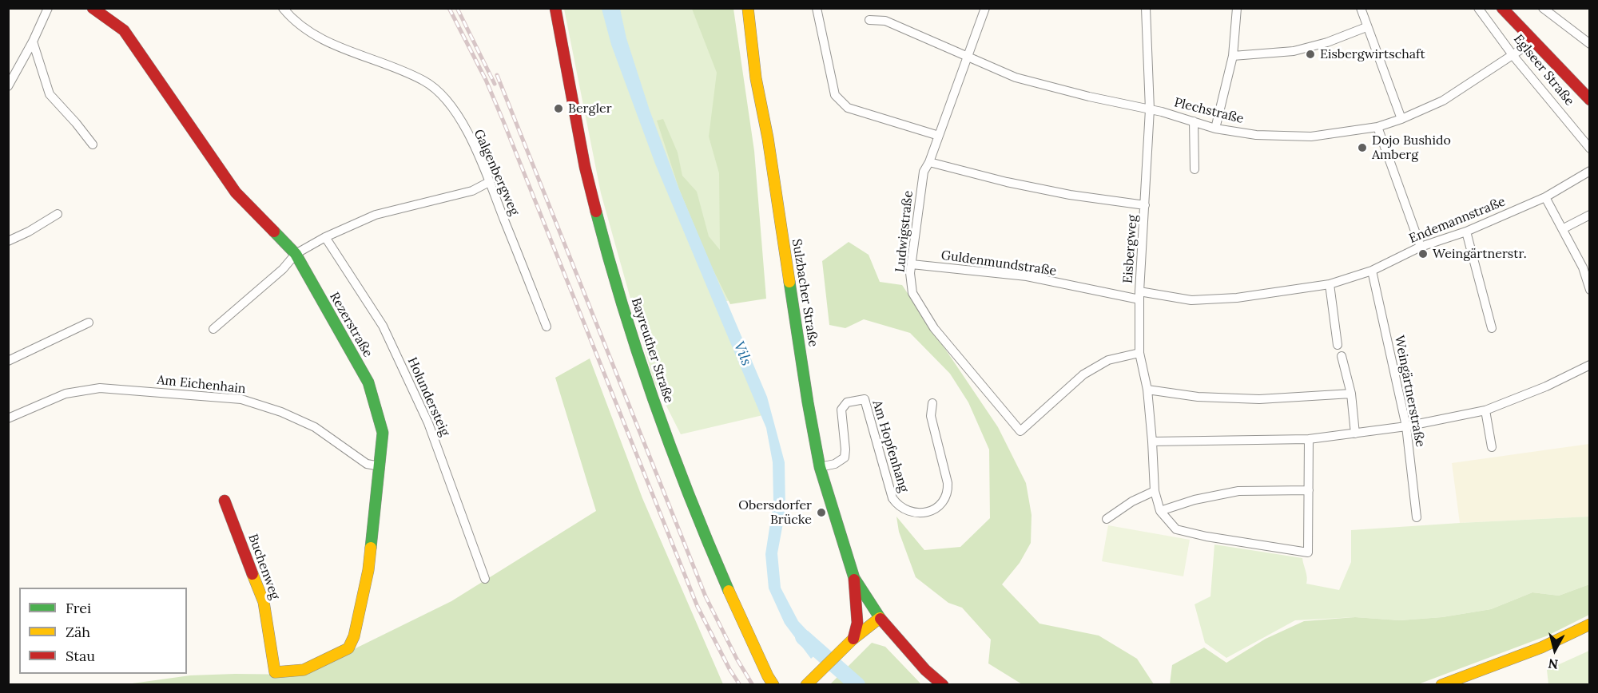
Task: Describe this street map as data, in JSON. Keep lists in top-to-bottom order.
{
  "streets": {
    "street": [
      "Eglseer Straße",
      "Plechstraße",
      "Galgenbergweg",
      "Endemannstraße",
      "Ludwigstraße",
      "Eisbergweg",
      "Guldenmundstraße",
      "Sulzbacher Straße",
      "Rezerstraße",
      "Bayreuther Straße",
      "Am Eichenhain",
      "Weingärtnerstraße",
      "Holundersteig",
      "Am Hopfenhang",
      "Buchenweg"
    ]
  },
  "crossings": [
    ["Eglseer Straße", "Plechstraße"],
    ["Plechstraße", "Ludwigstraße"],
    ["Plechstraße", "Eisbergweg"],
    ["Endemannstraße", "Eisbergweg"],
    ["Endemannstraße", "Guldenmundstraße"],
    ["Endemannstraße", "Weingärtnerstraße"],
    ["Ludwigstraße", "Eisbergweg"],
    ["Ludwigstraße", "Guldenmundstraße"],
    ["Eisbergweg", "Guldenmundstraße"],
    ["Sulzbacher Straße", "Am Hopfenhang"],
    ["Rezerstraße", "Am Eichenhain"],
    ["Rezerstraße", "Buchenweg"]
  ],
  "water": ["Vils"],
  "places": [
    "Eisbergwirtschaft",
    "Bergler",
    "Dojo Bushido Amberg",
    "Weingärtnerstr.",
    "Obersdorfer Brücke"
  ],
  "legend": ["Frei", "Zäh", "Stau"],
  "north": "bottom"
}
